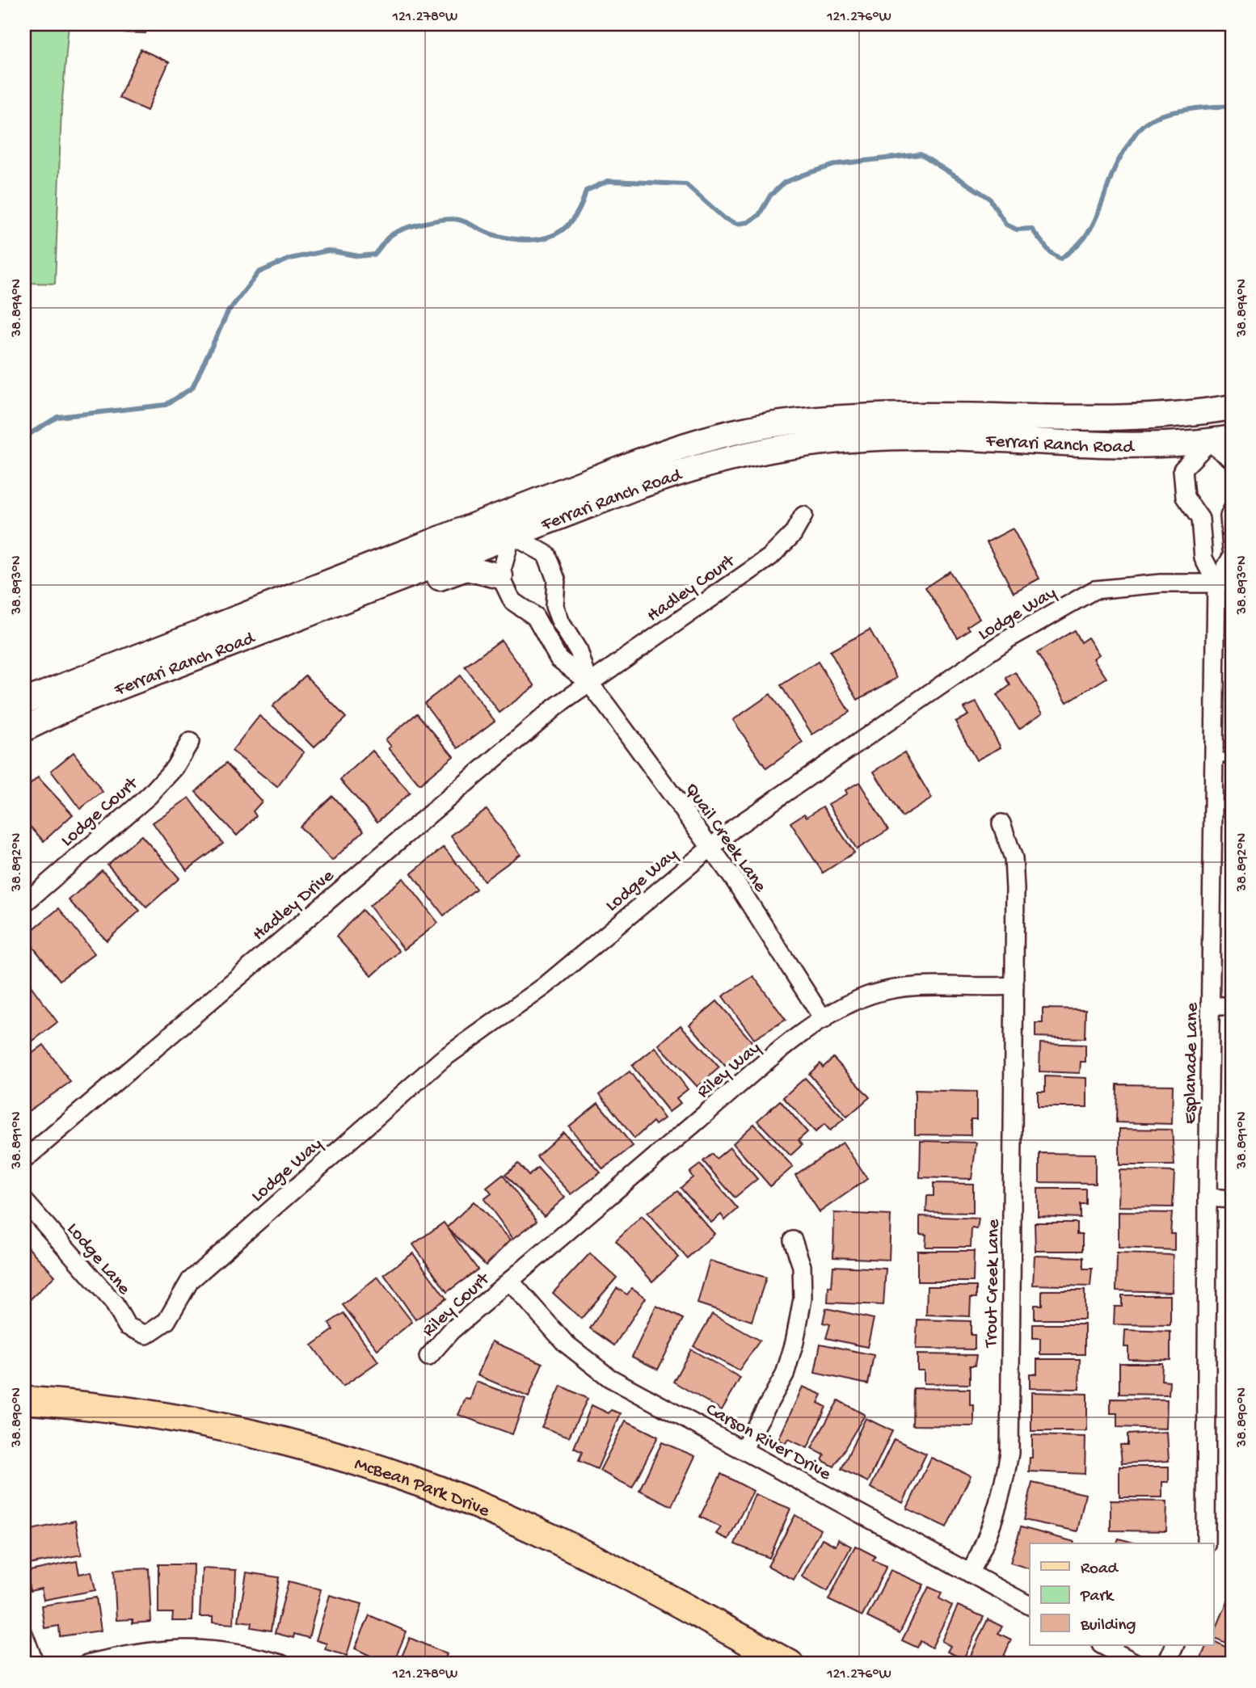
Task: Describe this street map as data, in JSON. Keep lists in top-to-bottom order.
{
  "streets": {
    "main road": ["Ferrari Ranch Road", "McBean Park Drive"],
    "street": [
      "Hadley Court",
      "Lodge Way",
      "Lodge Court",
      "Quail Creek Lane",
      "Hadley Drive",
      "Esplanade Lane",
      "Riley Way",
      "Lodge Lane",
      "Trout Creek Lane",
      "Riley Court",
      "Carson River Drive"
    ]
  },
  "crossings": [
    ["Ferrari Ranch Road", "Esplanade Lane"],
    ["Hadley Court", "Quail Creek Lane"],
    ["Hadley Court", "Hadley Drive"],
    ["Lodge Way", "Quail Creek Lane"],
    ["Lodge Way", "Esplanade Lane"],
    ["Lodge Way", "Lodge Lane"],
    ["Quail Creek Lane", "Hadley Drive"],
    ["Quail Creek Lane", "Riley Way"],
    ["Riley Way", "Trout Creek Lane"],
    ["Riley Way", "Riley Court"],
    ["Riley Way", "Carson River Drive"],
    ["Trout Creek Lane", "Carson River Drive"],
    ["Riley Court", "Carson River Drive"]
  ],
  "legend": ["Road", "Park", "Building"],
  "coordinates": [
    "121.278°W",
    "121.276°W",
    "38.894°N",
    "38.893°N",
    "38.892°N",
    "38.891°N",
    "38.890°N"
  ]
}
